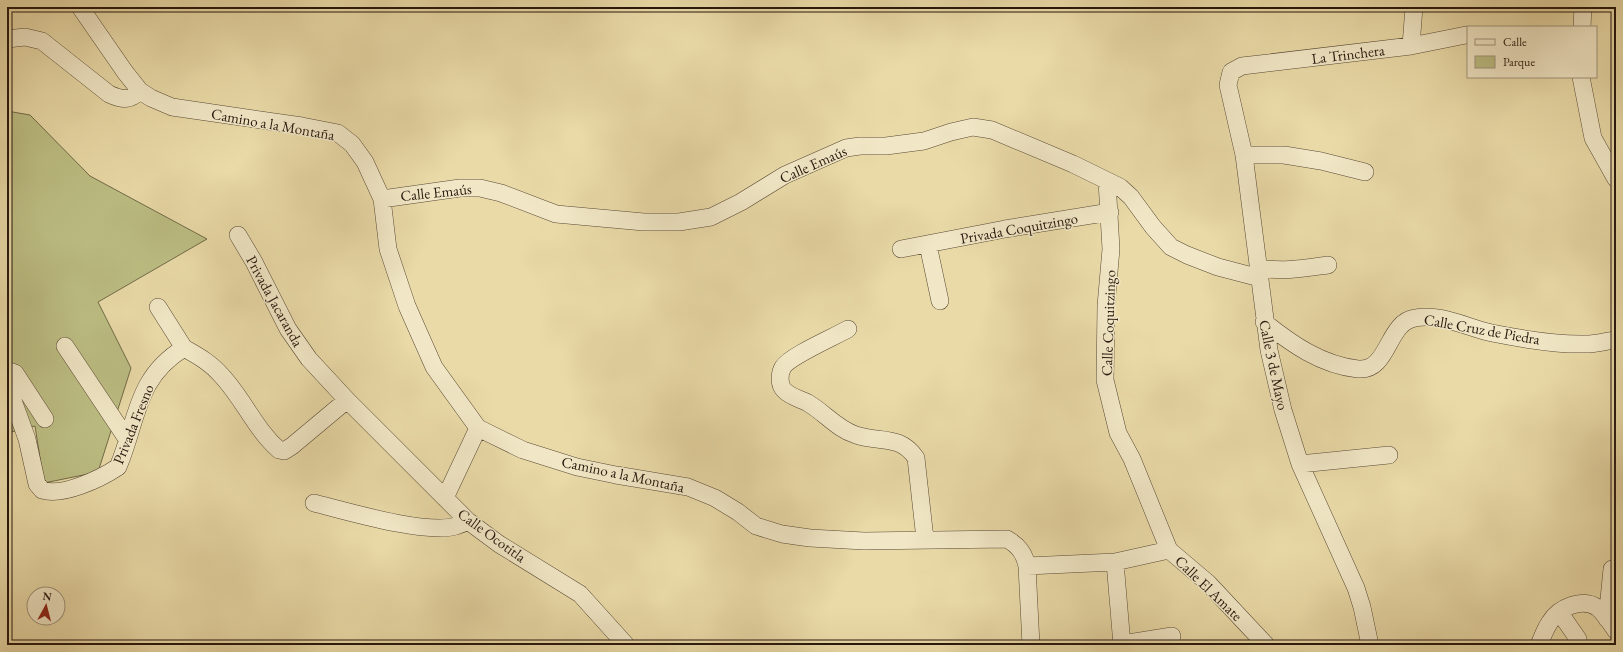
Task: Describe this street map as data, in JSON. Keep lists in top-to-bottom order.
{
  "streets": {
    "street": [
      "La Trinchera",
      "Camino a la Montaña",
      "Calle Emaús",
      "Privada Coquitzingo",
      "Privada Jacaranda",
      "Calle Coquitzingo",
      "Calle Cruz de Piedra",
      "Calle 3 de Mayo",
      "Privada Fresno",
      "Calle Ocotitla",
      "Calle El Amate"
    ]
  },
  "crossings": [
    ["La Trinchera", "Calle 3 de Mayo"],
    ["Camino a la Montaña", "Calle Emaús"],
    ["Calle Emaús", "Calle Coquitzingo"],
    ["Calle Emaús", "Calle 3 de Mayo"],
    ["Privada Coquitzingo", "Calle Coquitzingo"],
    ["Privada Jacaranda", "Calle Ocotitla"],
    ["Calle Coquitzingo", "Calle El Amate"],
    ["Calle Cruz de Piedra", "Calle 3 de Mayo"]
  ],
  "legend": ["Calle", "Parque"],
  "north": "top"
}
